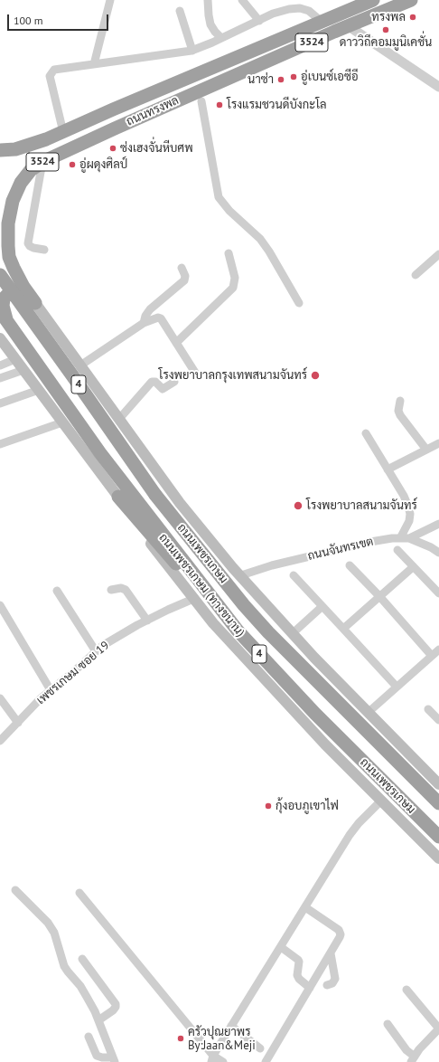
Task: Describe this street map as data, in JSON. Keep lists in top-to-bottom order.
{
  "streets": {
    "highway": [
      "3524",
      "ถนนทรงพล",
      "4",
      "ถนนเพชรเกษม"
    ],
    "main road": ["ถนนเพชรเกษม (ทางขนาน)"],
    "street": ["ถนนจันทรเขต", "เพชรเกษม ซอย 19"]
  },
  "crossings": [
    ["ถนนทรงพล", "4"],
    ["4", "ถนนจันทรเขต"],
    ["ถนนเพชรเกษม (ทางขนาน)", "เพชรเกษม ซอย 19"]
  ],
  "places": [
    "ทรงพล",
    "ดาววิถีคอมมูนิเคชั่น",
    "อู่เบนซ์เอซีอี",
    "นาซ่า",
    "โรงแรมชวนดีบังกะโล",
    "ซ่งเฮงจั่นหีบศพ",
    "อู่ผดุงศิลป์",
    "โรงพยาบาลกรุงเทพสนามจันทร์",
    "โรงพยาบาลสนามจันทร์",
    "กุ้งอบภูเขาไฟ",
    "ครัวปุณยาพร By:Jaan&Meji"
  ],
  "scale_bar": "100 m"
}
